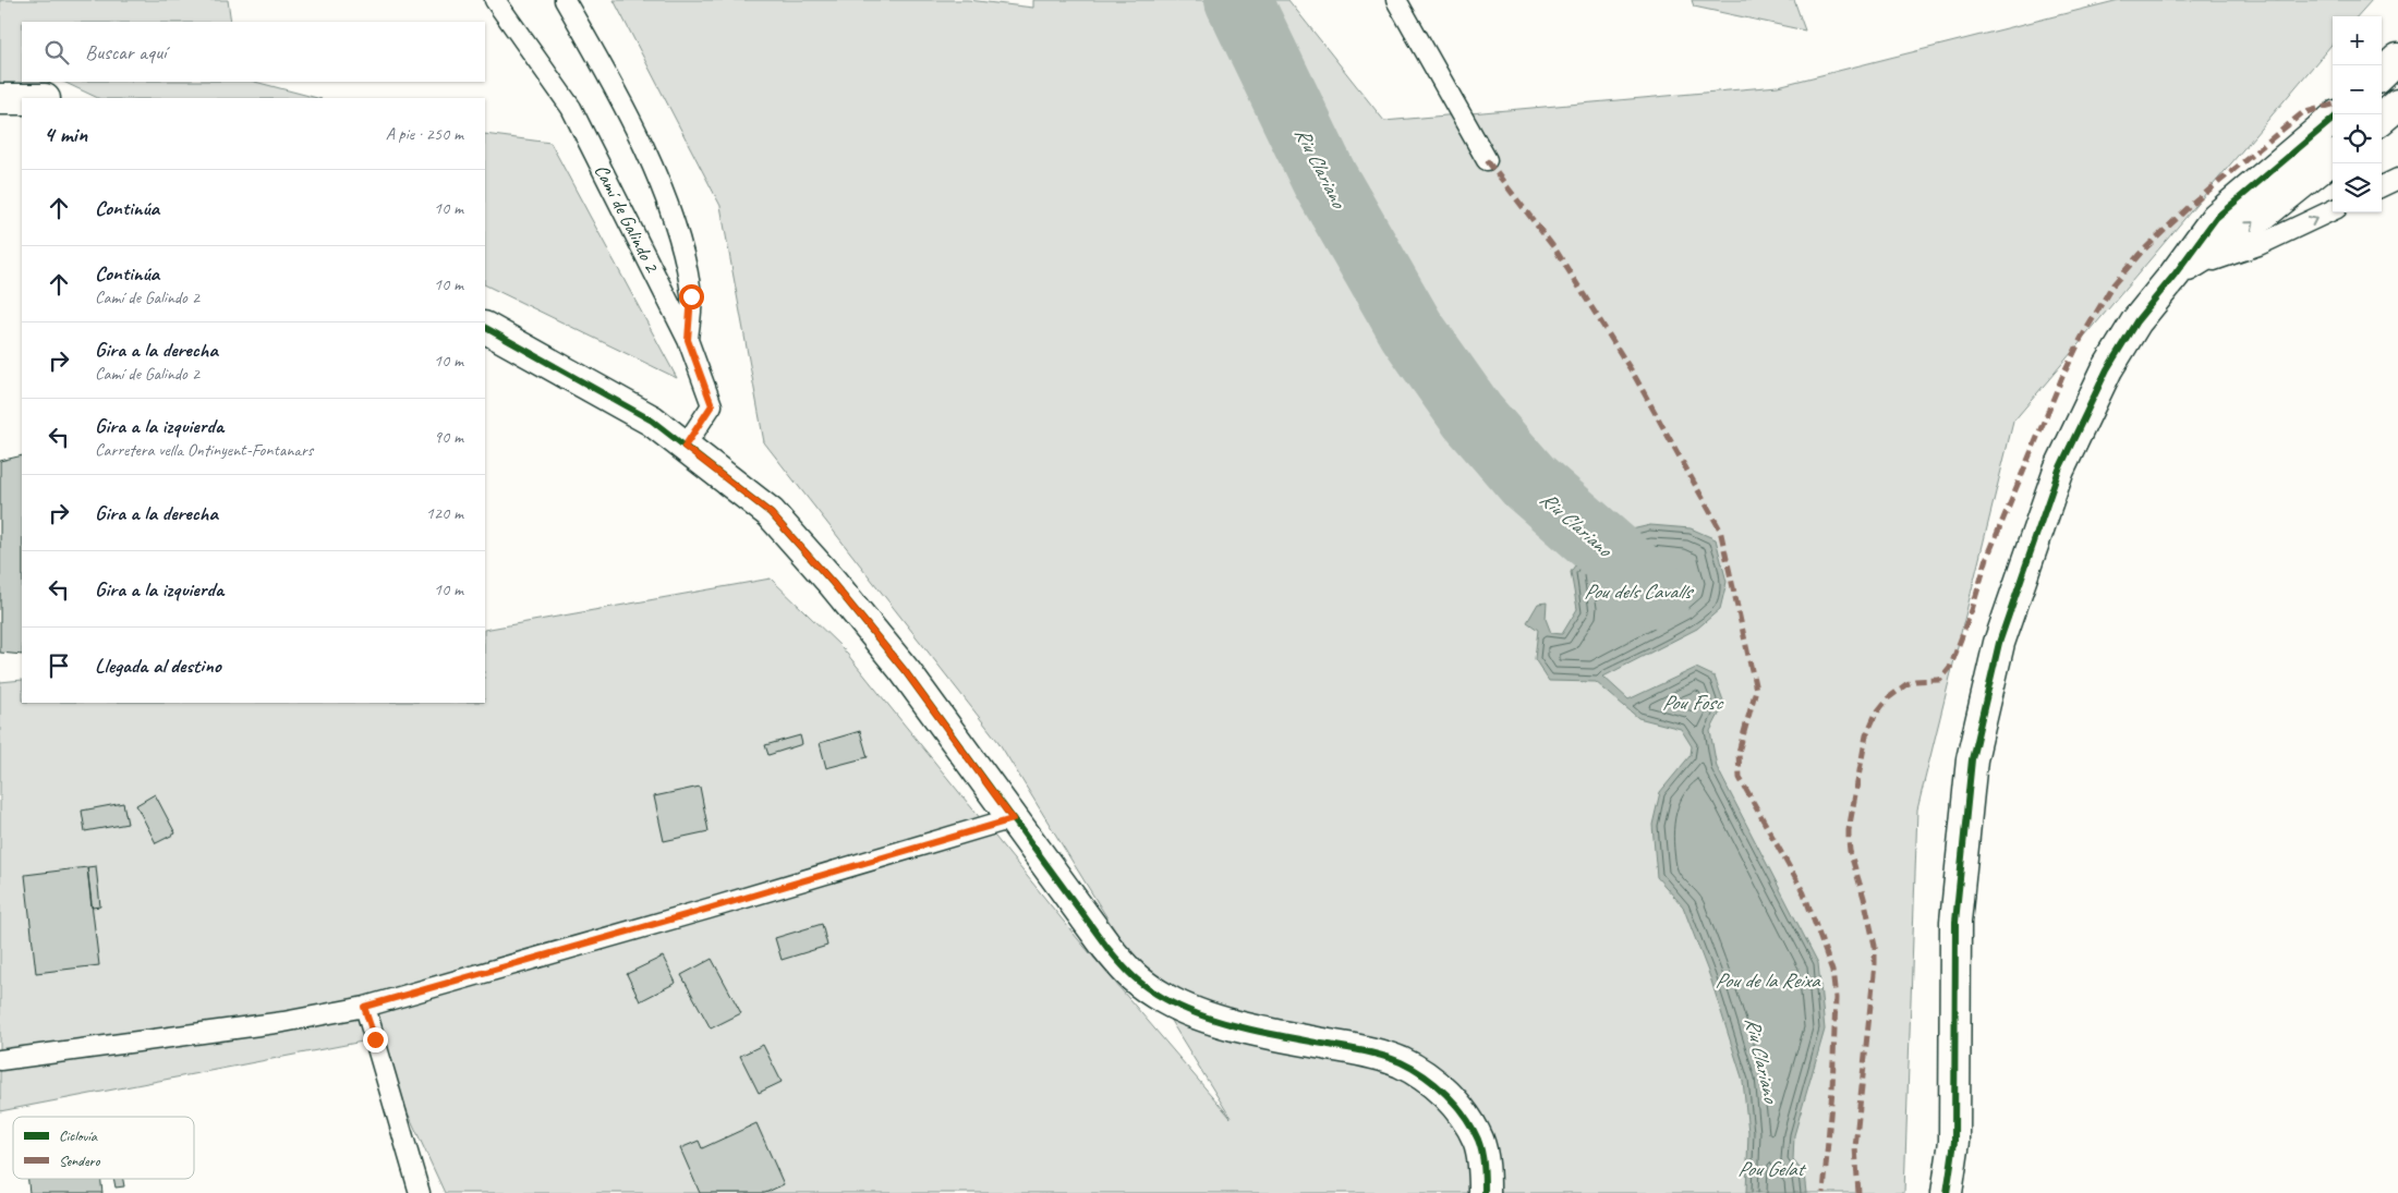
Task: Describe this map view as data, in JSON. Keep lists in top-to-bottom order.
{
  "streets": {
    "lane": ["Camí de Galindo 2"]
  },
  "water": [
    "Riu Clariano",
    "Pou dels Cavalls",
    "Pou Fosc",
    "Pou de la Reixa",
    "Pou Gelat"
  ],
  "legend": ["Ciclovía", "Sendero"],
  "page": {
    "map_buttons": ["+", "−"],
    "search": "Buscar aquí",
    "heading": ["4 min", "A pie · 250 m"],
    "list": [
      ["Continúa", "10 m"],
      ["Continúa", "Camí de Galindo 2", "10 m"],
      ["Gira a la derecha", "Camí de Galindo 2", "10 m"],
      ["Gira a la izquierda", "Carretera vella Ontinyent-Fontanars", "90 m"],
      ["Gira a la derecha", "120 m"],
      ["Gira a la izquierda", "10 m"],
      "Llegada al destino"
    ]
  }
}
